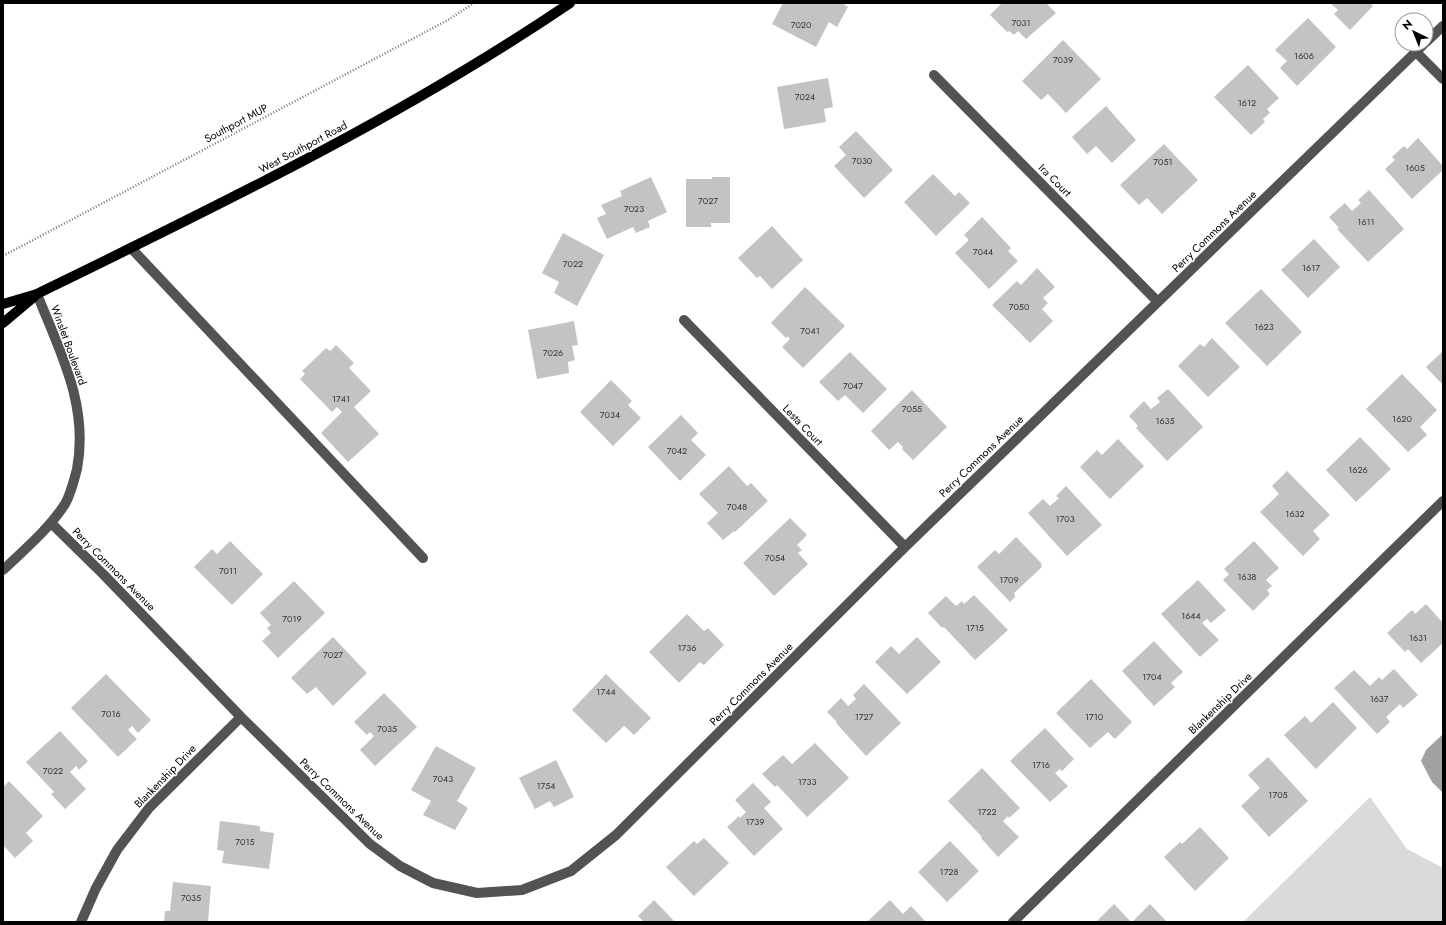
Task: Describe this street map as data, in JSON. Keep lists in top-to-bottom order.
{
  "streets": {
    "main road": ["West Southport Road"],
    "street": [
      "Ira Court",
      "Perry Commons Avenue",
      "Winslet Boulevard",
      "Lesta Court",
      "Blankenship Drive"
    ],
    "path": ["Southport MUP"]
  },
  "crossings": [
    ["West Southport Road", "Winslet Boulevard"],
    ["Ira Court", "Perry Commons Avenue"],
    ["Perry Commons Avenue", "Winslet Boulevard"],
    ["Perry Commons Avenue", "Lesta Court"],
    ["Perry Commons Avenue", "Blankenship Drive"]
  ],
  "house_numbers": [
    "7031",
    "7020",
    "1606",
    "7039",
    "7024",
    "1612",
    "7030",
    "7051",
    "1605",
    "7027",
    "7023",
    "1611",
    "7044",
    "7022",
    "1617",
    "7050",
    "1623",
    "7041",
    "7026",
    "7047",
    "1741",
    "7055",
    "7034",
    "1620",
    "1635",
    "7042",
    "1626",
    "7048",
    "1632",
    "1703",
    "7054",
    "7011",
    "1638",
    "1709",
    "1644",
    "7019",
    "1715",
    "1631",
    "1736",
    "7027",
    "1704",
    "1744",
    "1637",
    "7016",
    "1727",
    "1710",
    "7035",
    "1716",
    "7022",
    "7043",
    "1733",
    "1754",
    "1705",
    "1722",
    "1739",
    "7015",
    "1728",
    "7035"
  ],
  "north": "top left"
}
